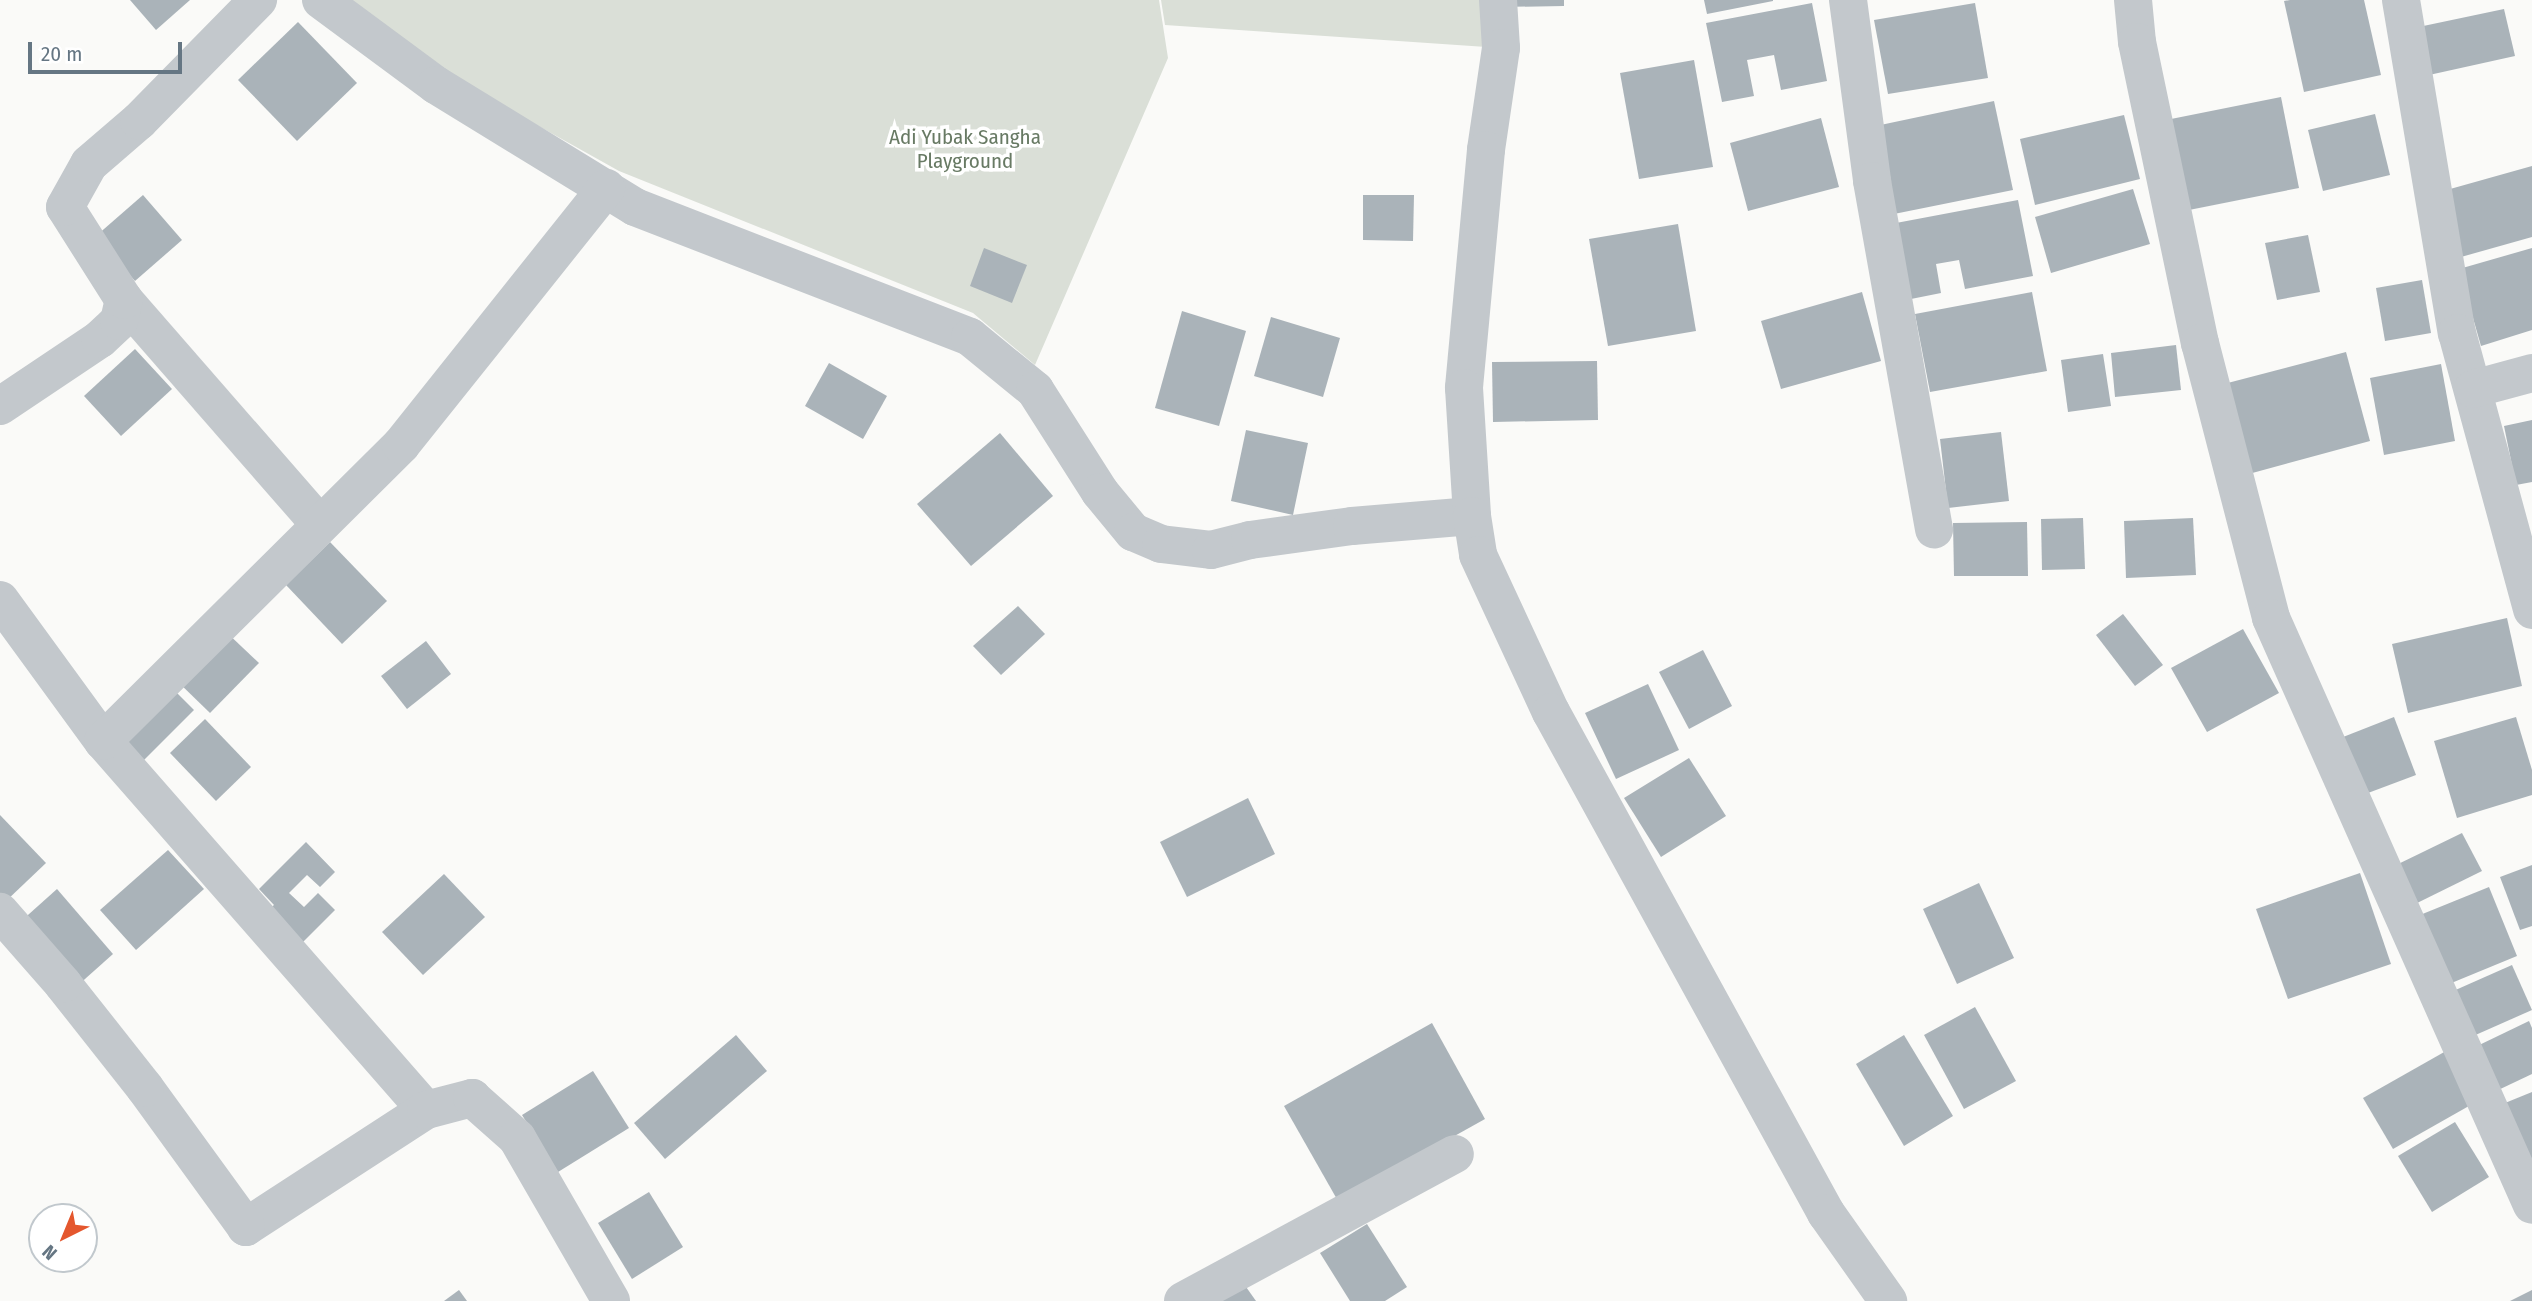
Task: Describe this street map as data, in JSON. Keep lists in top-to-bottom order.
{
  "parks": ["Adi Yubak Sangha Playground"],
  "scale_bar": "20 m",
  "north": "bottom left"
}
